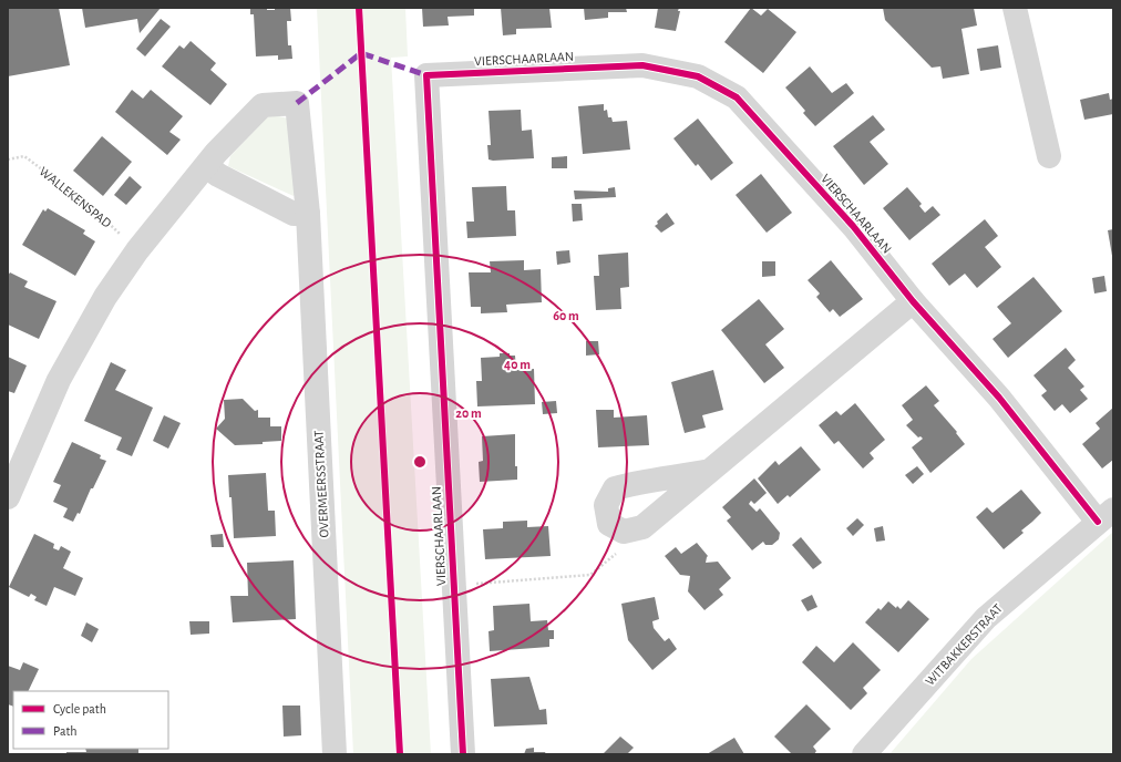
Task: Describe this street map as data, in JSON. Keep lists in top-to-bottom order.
{
  "streets": {
    "street": ["VIERSCHAARLAAN", "OVERMEERSSTRAAT", "WITBAKKERSTRAAT"],
    "path": ["WALLEKENSPAD"]
  },
  "crossings": [
    ["VIERSCHAARLAAN", "WITBAKKERSTRAAT"],
    ["WALLEKENSPAD", "OVERMEERSSTRAAT"]
  ],
  "legend": ["Cycle path", "Path"],
  "rings": ["60 m", "40 m", "20 m"]
}
